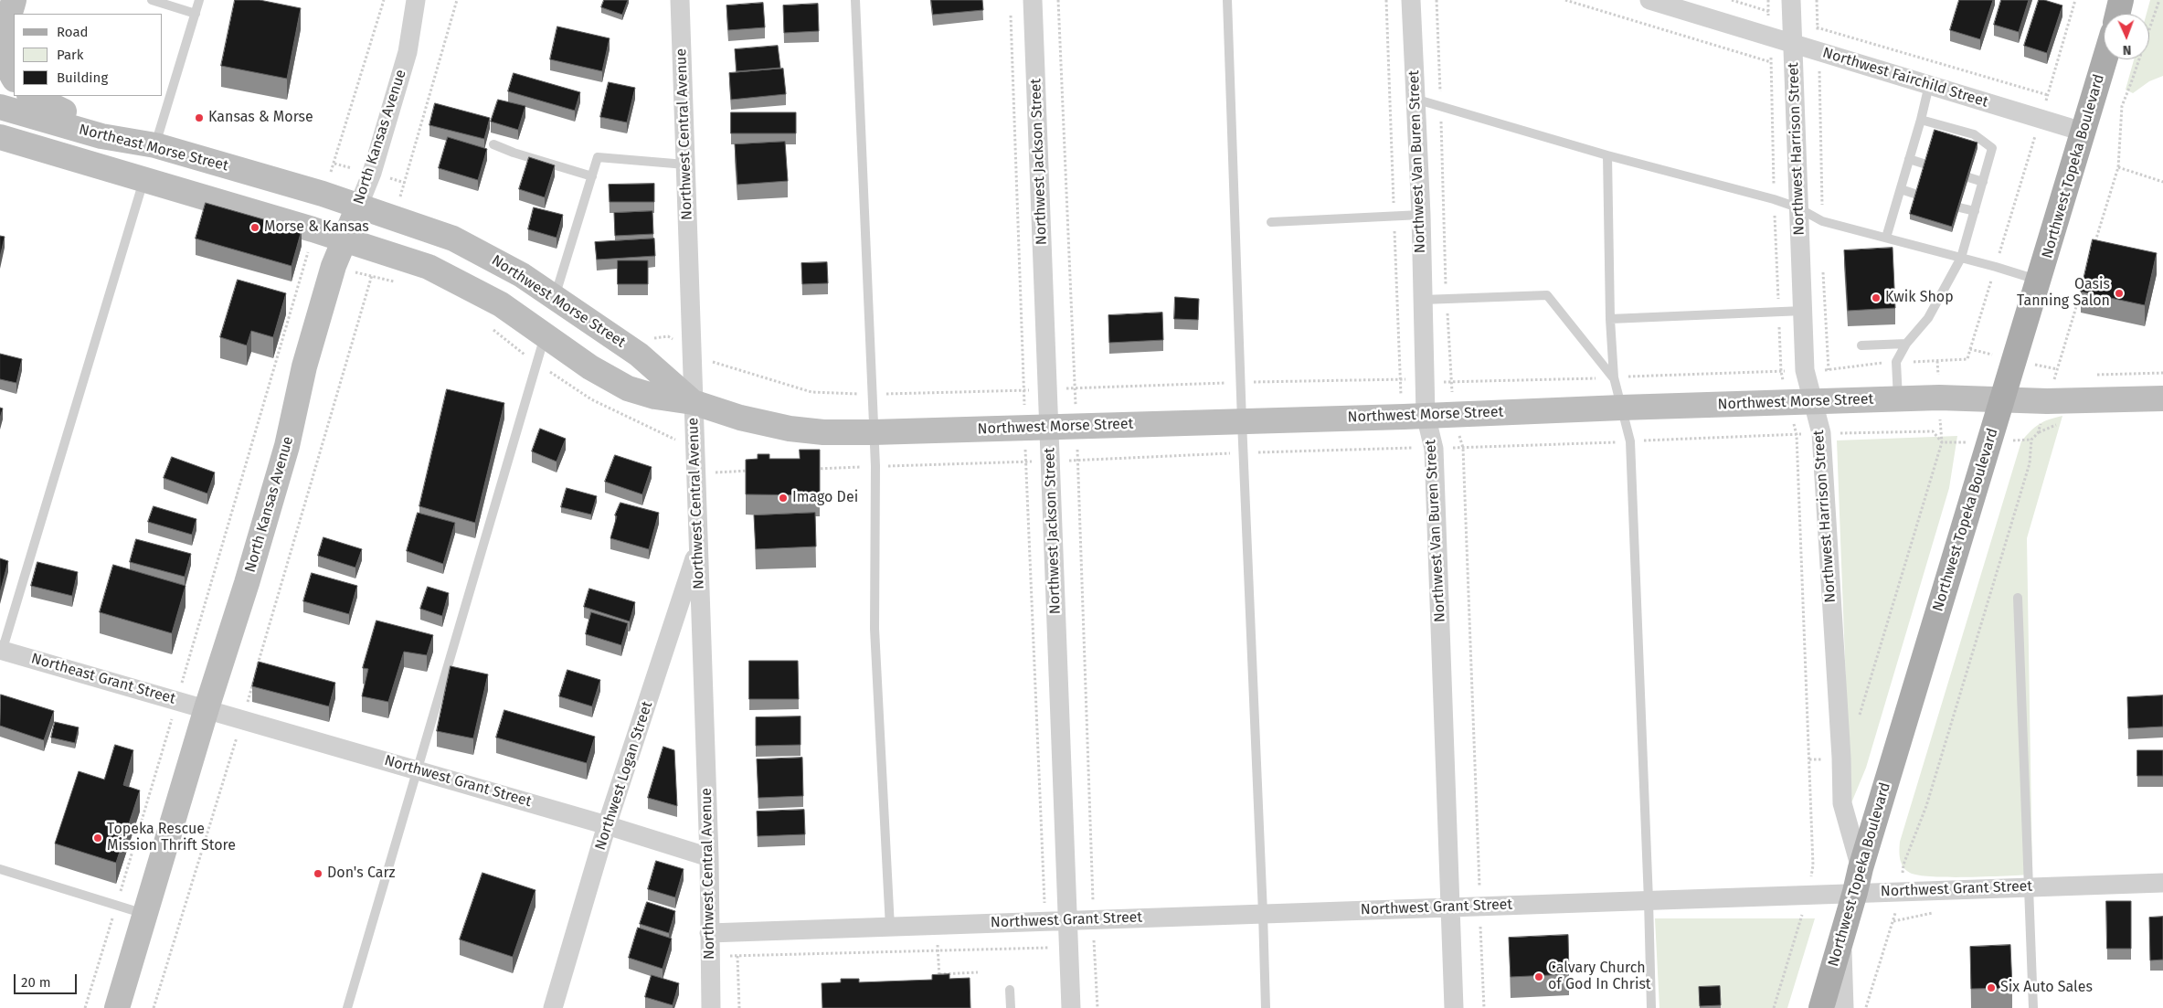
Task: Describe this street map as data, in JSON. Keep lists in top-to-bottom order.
{
  "streets": {
    "main road": [
      "North Kansas Avenue",
      "Northeast Morse Street",
      "Northwest Topeka Boulevard",
      "Northwest Morse Street"
    ],
    "street": [
      "Northwest Fairchild Street",
      "Northwest Central Avenue",
      "Northwest Harrison Street",
      "Northwest Jackson Street",
      "Northwest Van Buren Street",
      "Northeast Grant Street",
      "Northwest Logan Street",
      "Northwest Grant Street"
    ]
  },
  "crossings": [
    ["Northwest Fairchild Street", "Northwest Harrison Street"],
    ["Northwest Fairchild Street", "Northwest Topeka Boulevard"],
    ["Northwest Central Avenue", "Northwest Morse Street"],
    ["Northwest Central Avenue", "Northwest Logan Street"],
    ["Northwest Central Avenue", "Northwest Grant Street"],
    ["North Kansas Avenue", "Northeast Morse Street"],
    ["North Kansas Avenue", "Northwest Morse Street"],
    ["North Kansas Avenue", "Northeast Grant Street"],
    ["North Kansas Avenue", "Northwest Grant Street"],
    ["Northeast Morse Street", "Northwest Morse Street"],
    ["Northwest Harrison Street", "Northwest Topeka Boulevard"],
    ["Northwest Harrison Street", "Northwest Morse Street"],
    ["Northwest Jackson Street", "Northwest Morse Street"],
    ["Northwest Jackson Street", "Northwest Grant Street"],
    ["Northwest Van Buren Street", "Northwest Morse Street"],
    ["Northwest Van Buren Street", "Northwest Grant Street"],
    ["Northwest Topeka Boulevard", "Northwest Morse Street"],
    ["Northwest Topeka Boulevard", "Northwest Grant Street"],
    ["Northeast Grant Street", "Northwest Grant Street"],
    ["Northwest Logan Street", "Northwest Grant Street"]
  ],
  "places": [
    "Kansas & Morse",
    "Morse & Kansas",
    "Oasis Tanning Salon",
    "Kwik Shop",
    "Imago Dei",
    "Topeka Rescue Mission Thrift Store",
    "Don's Carz",
    "Calvary Church of God In Christ",
    "Six Auto Sales"
  ],
  "legend": ["Road", "Park", "Building"],
  "scale_bar": "20 m",
  "north": "bottom"
}
